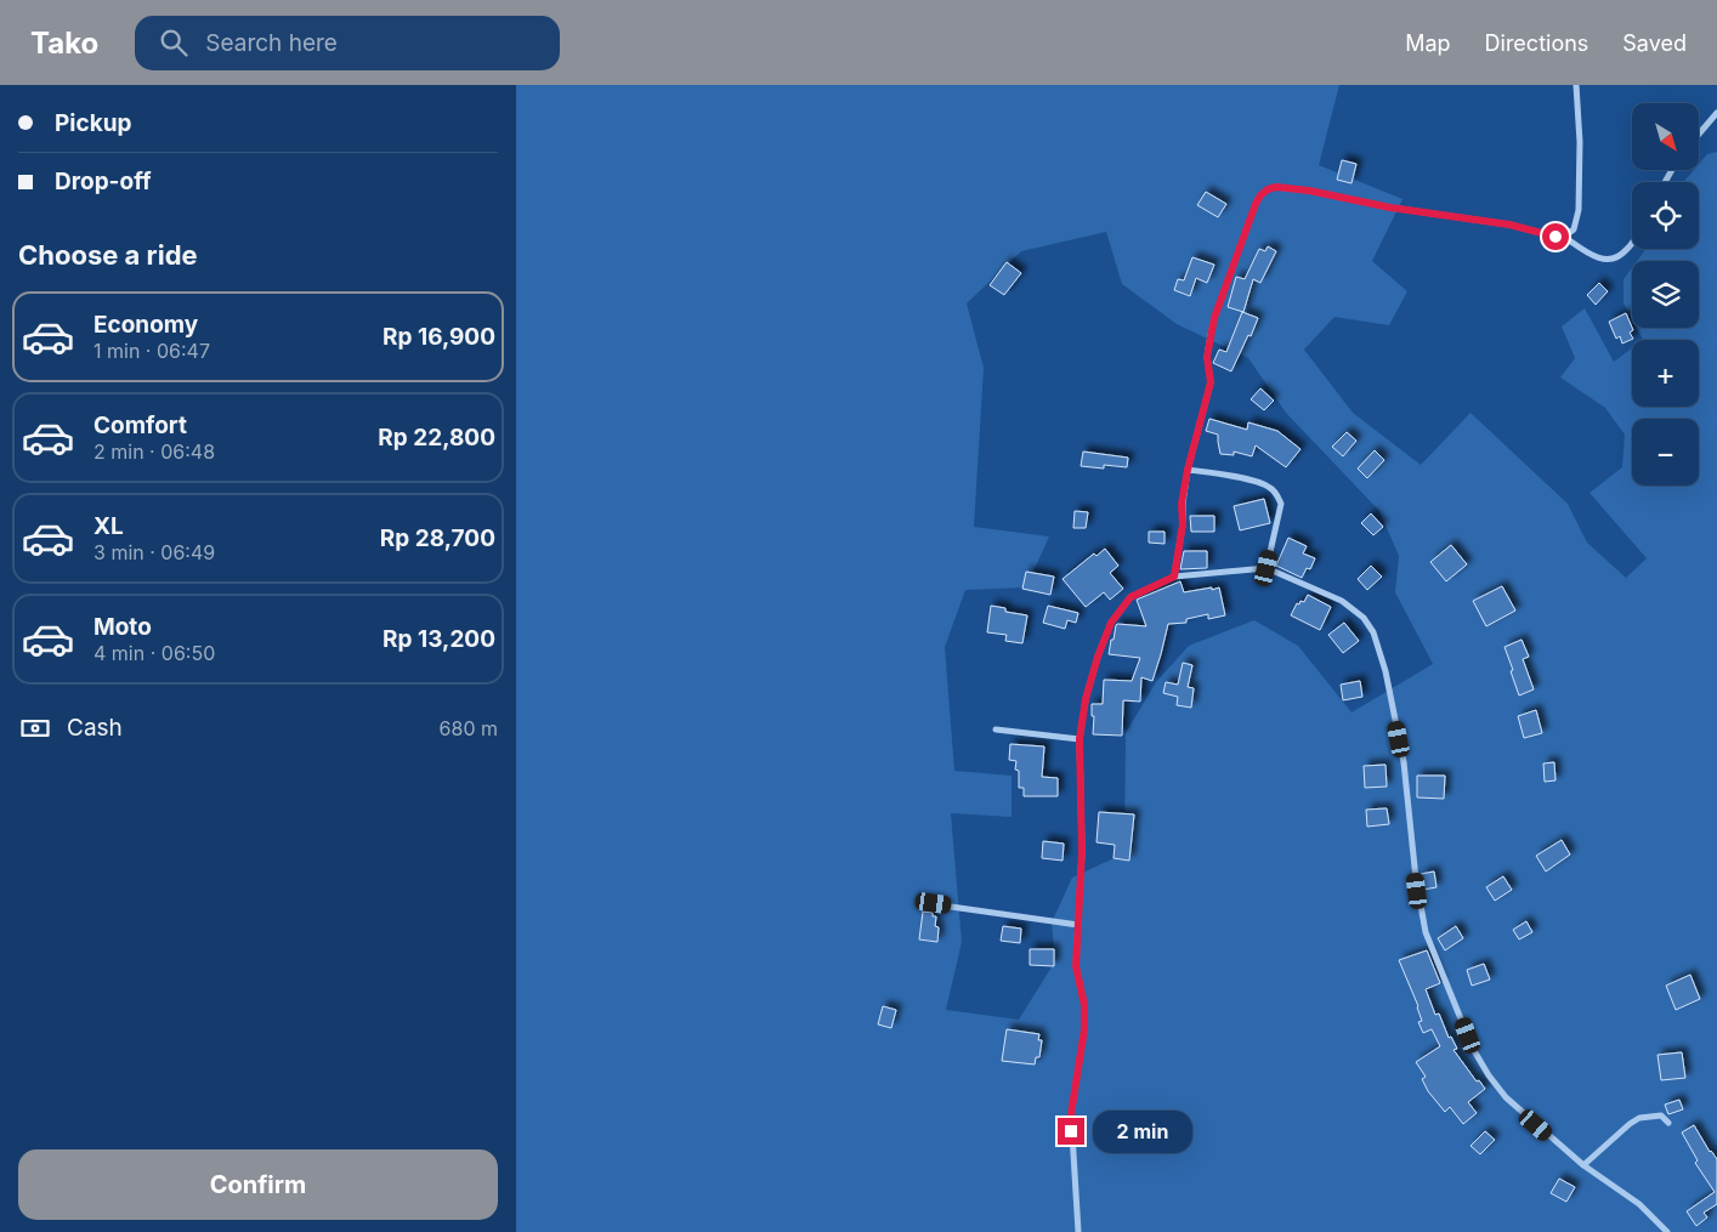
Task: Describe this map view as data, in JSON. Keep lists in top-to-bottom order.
{
  "north": "bottom right",
  "page": {
    "header": "Tako",
    "search": "Search here",
    "nav": ["Map", "Directions", "Saved"],
    "banner": ["Pickup", "Drop-off"],
    "map_buttons": ["+", "−"],
    "heading": "Choose a ride",
    "list": [
      {
        "name": "Economy",
        "note": "1 min · 06:47",
        "value": "Rp 16,900"
      },
      {
        "name": "Comfort",
        "note": "2 min · 06:48",
        "value": "Rp 22,800"
      },
      {
        "name": "XL",
        "note": "3 min · 06:49",
        "value": "Rp 28,700"
      },
      {
        "name": "Moto",
        "note": "4 min · 06:50",
        "value": "Rp 13,200"
      }
    ],
    "pay": ["Cash", "680 m"],
    "bubble": "2 min",
    "buttons": "Confirm"
  }
}
